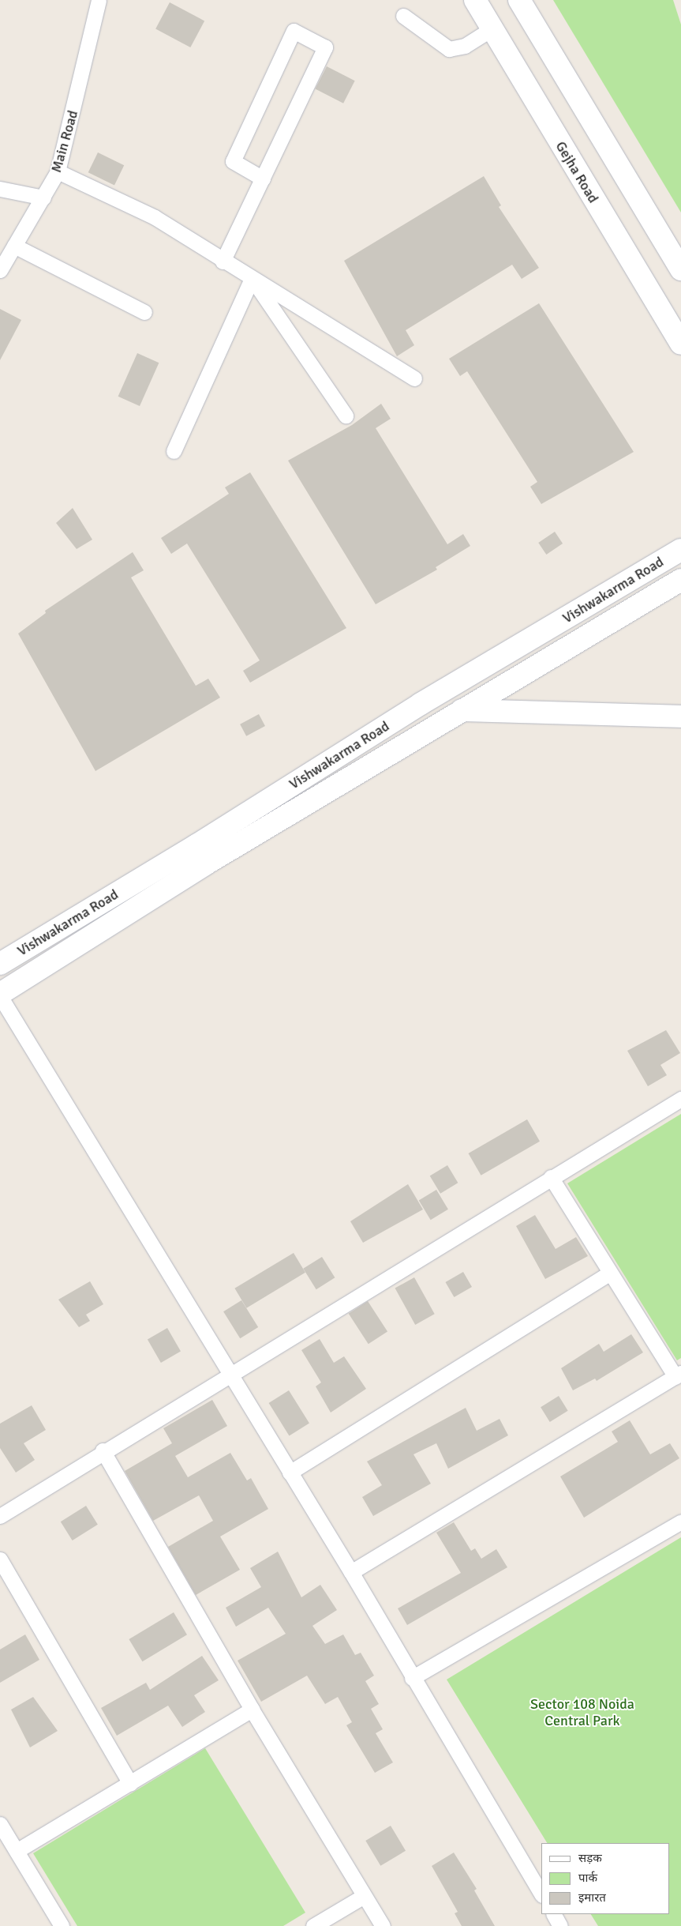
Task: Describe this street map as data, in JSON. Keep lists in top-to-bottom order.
{
  "streets": {
    "main road": ["Gejha Road", "Vishwakarma Road"],
    "street": ["Main Road"]
  },
  "parks": ["Sector 108 Noida Central Park"],
  "legend": ["सड़क", "पार्क", "इमारत"]
}
